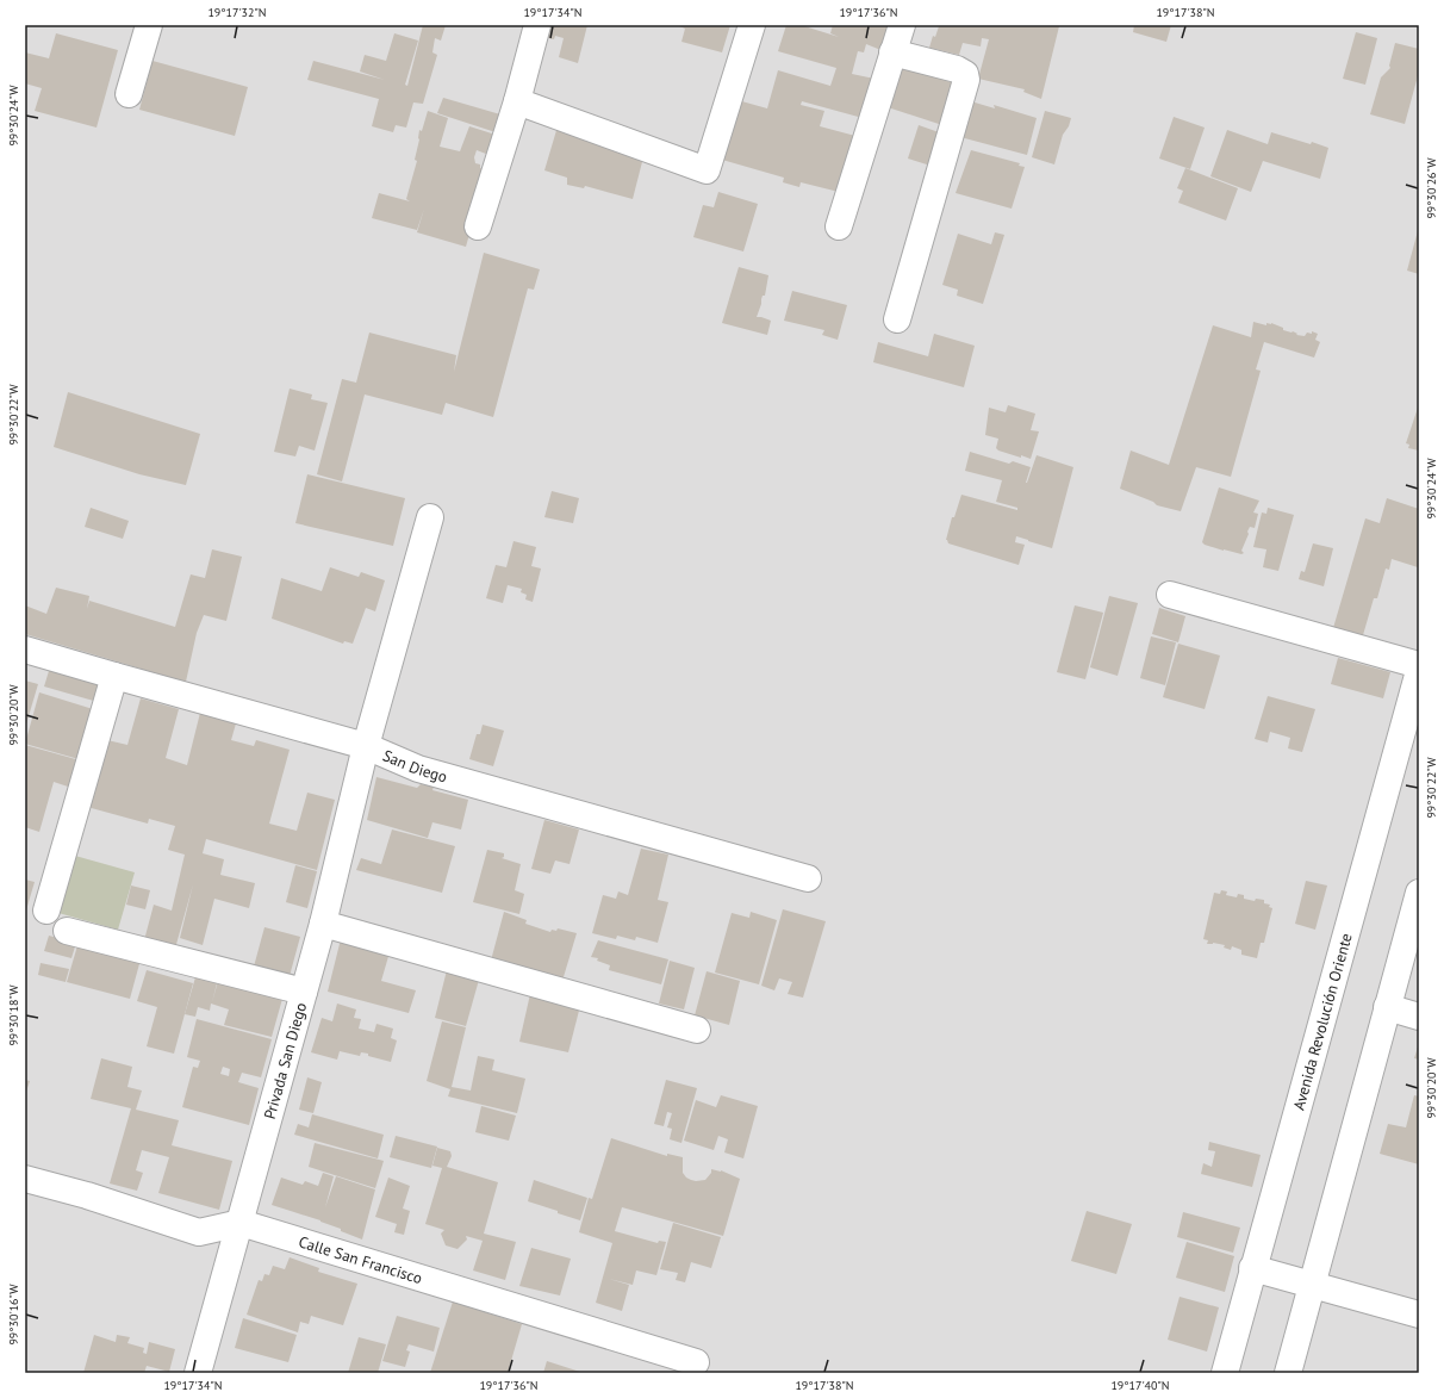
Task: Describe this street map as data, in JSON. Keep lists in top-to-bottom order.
{
  "streets": {
    "street": [
      "San Diego",
      "Avenida Revolución Oriente",
      "Privada San Diego",
      "Calle San Francisco"
    ]
  },
  "crossings": [
    ["San Diego", "Privada San Diego"],
    ["Privada San Diego", "Calle San Francisco"]
  ],
  "coordinates": [
    "19°17'32\"N",
    "19°17'34\"N",
    "19°17'36\"N",
    "19°17'38\"N",
    "99°30'24\"W",
    "99°30'26\"W",
    "99°30'22\"W",
    "99°30'20\"W",
    "99°30'18\"W",
    "99°30'16\"W",
    "19°17'40\"N"
  ]
}
